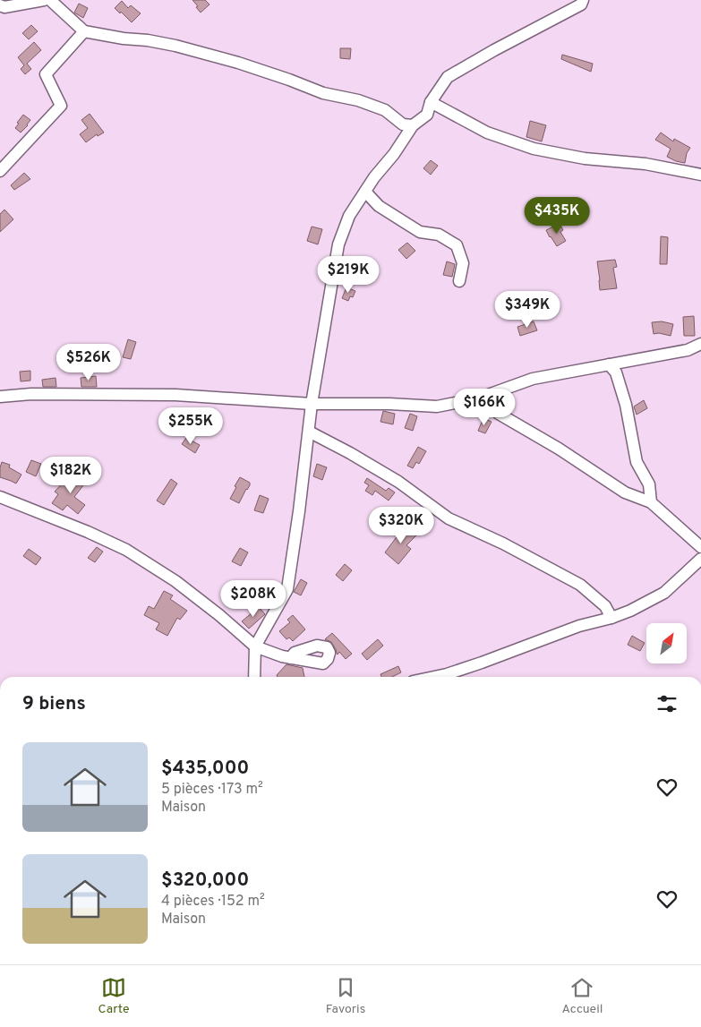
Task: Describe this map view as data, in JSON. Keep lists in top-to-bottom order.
{
  "north": "top right",
  "page": {
    "price": [
      "$435K",
      "$219K",
      "$349K",
      "$526K",
      "$166K",
      "$255K",
      "$182K",
      "$320K",
      "$208K"
    ],
    "heading": "9 biens",
    "list": [
      {
        "name": "$435,000",
        "note": "5 pièces · 173 m² · Maison"
      },
      {
        "name": "$320,000",
        "note": "4 pièces · 152 m² · Maison"
      }
    ],
    "tabs": ["Carte", "Favoris", "Accueil"]
  }
}
